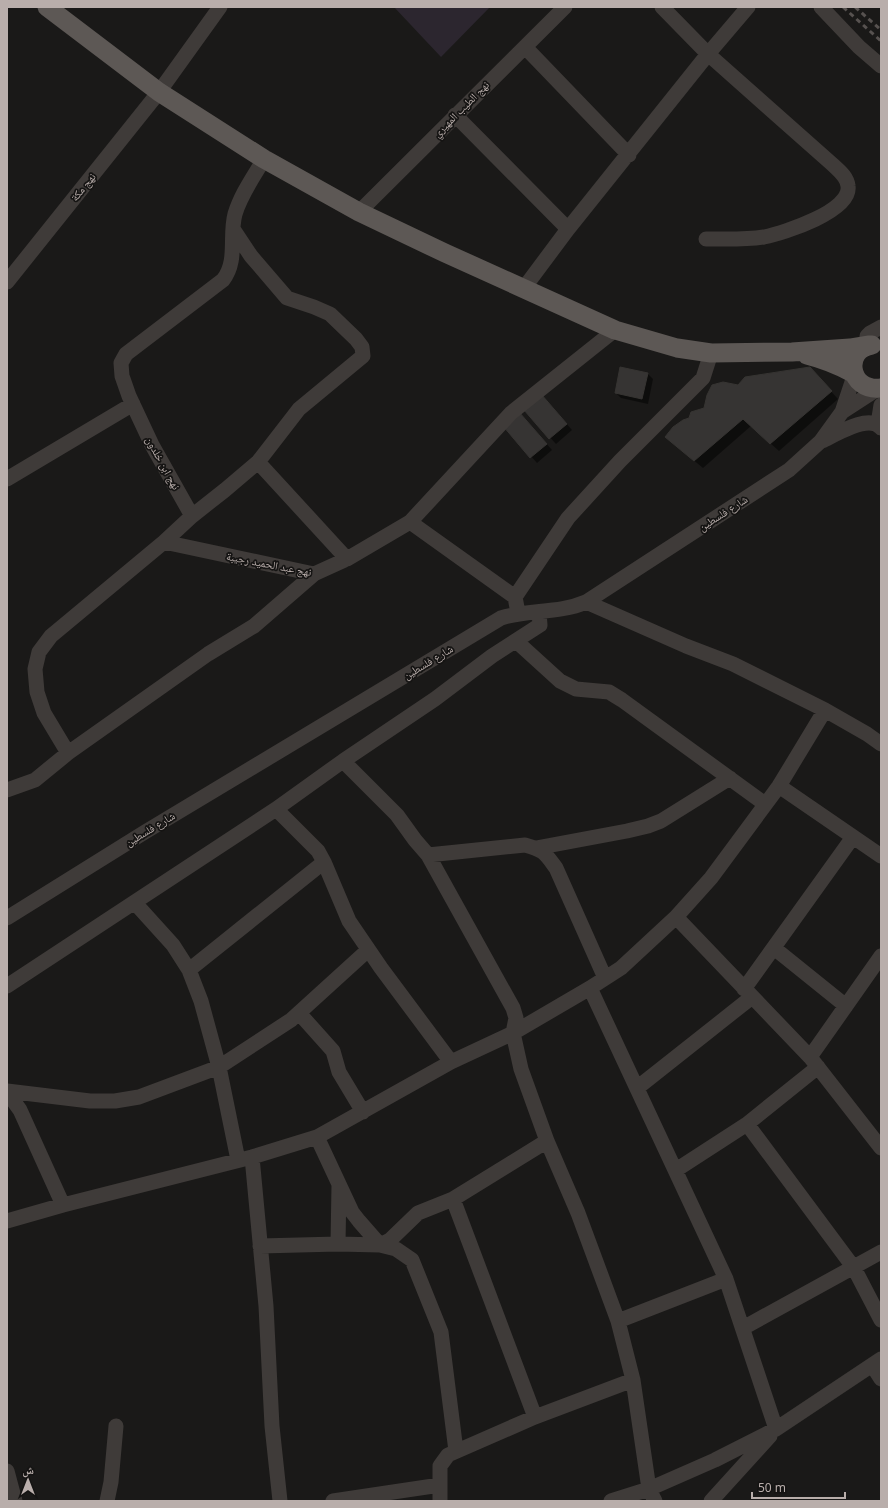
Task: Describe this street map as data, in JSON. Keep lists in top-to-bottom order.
{
  "streets": {
    "street": [
      "نهج الطيب المهيري",
      "نهج مكة",
      "نهج ابن خلدون",
      "شارع فلسطين",
      "نهج عبد الحميد رجيبة"
    ]
  },
  "scale_bar": "50 m",
  "north": "top"
}
